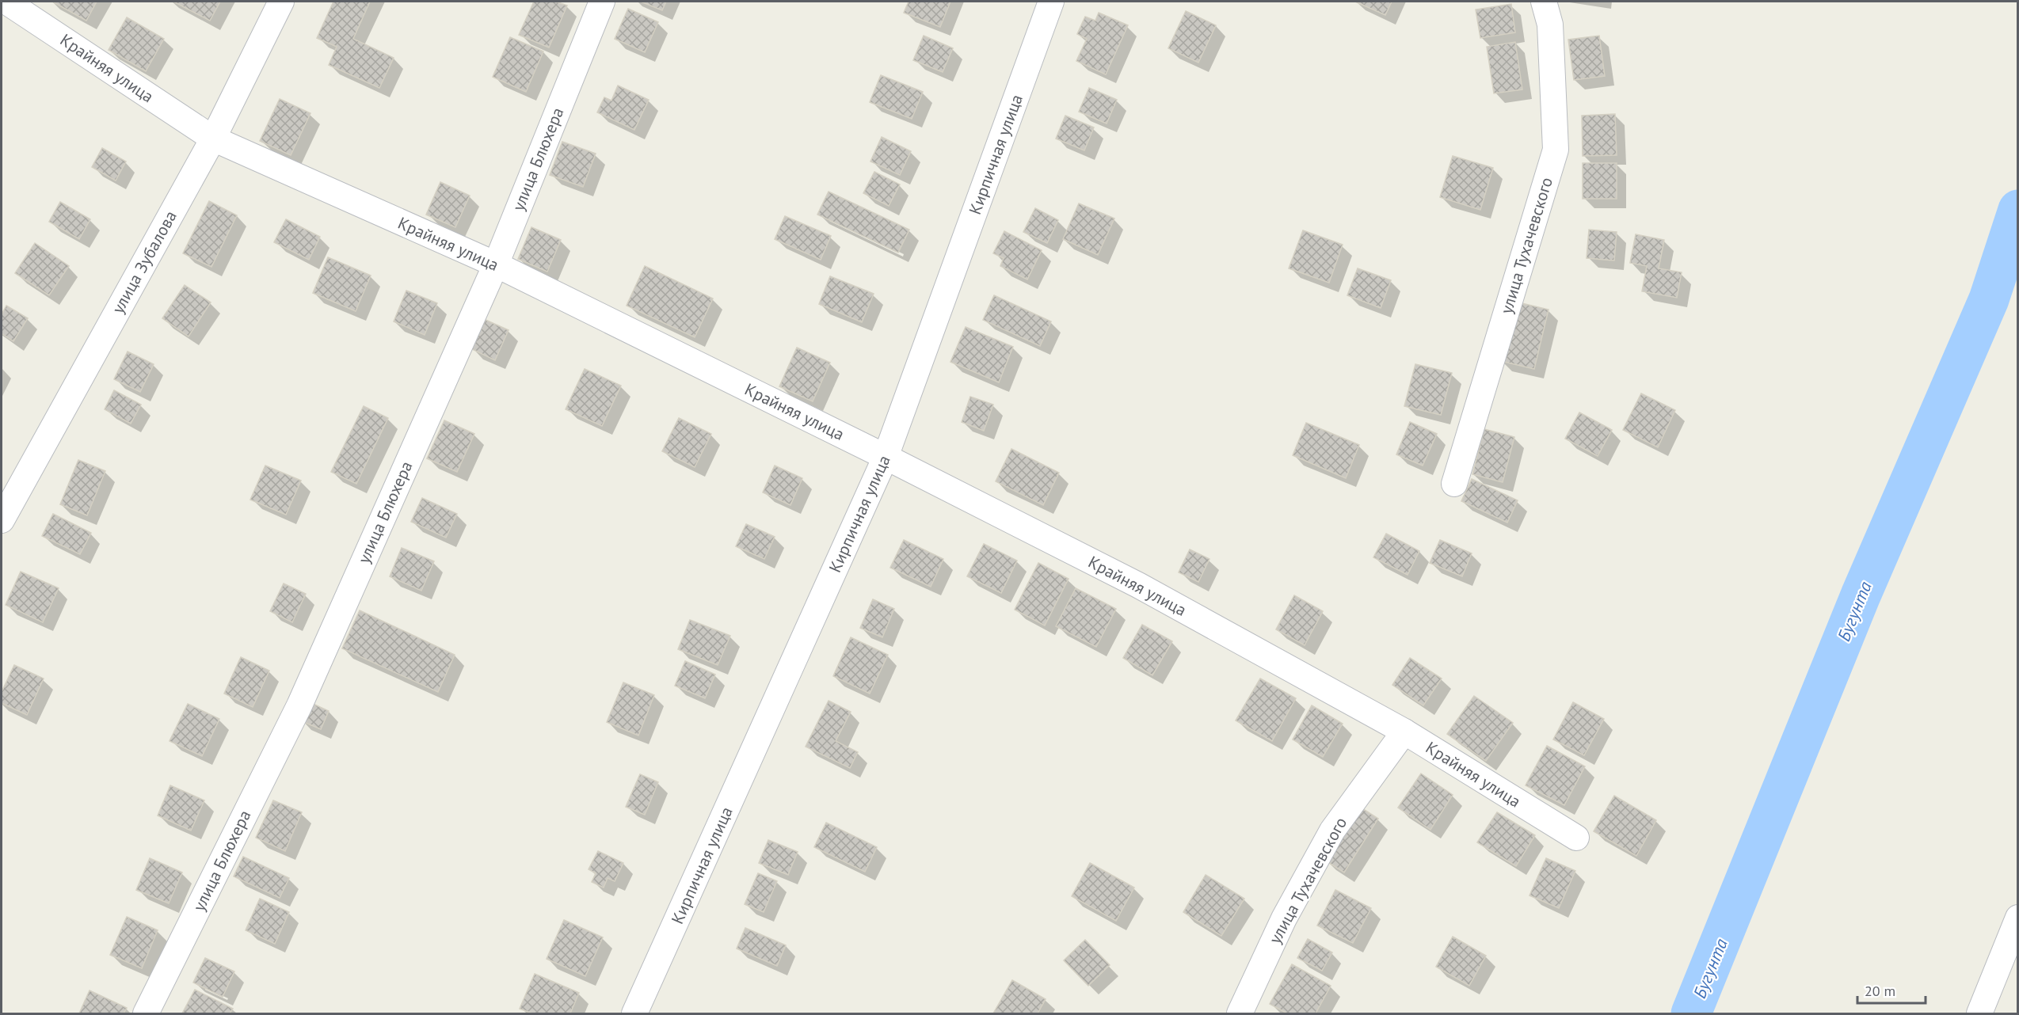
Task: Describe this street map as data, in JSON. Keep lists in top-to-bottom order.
{
  "streets": {
    "street": [
      "Крайняя улица",
      "Кирпичная улица",
      "улица Блюхера",
      "улица Тухачевского",
      "улица Зубалова"
    ]
  },
  "crossings": [
    ["Крайняя улица", "Кирпичная улица"],
    ["Крайняя улица", "улица Блюхера"],
    ["Крайняя улица", "улица Тухачевского"],
    ["Крайняя улица", "улица Зубалова"]
  ],
  "water": ["Бугунта"],
  "scale_bar": "20 m"
}
